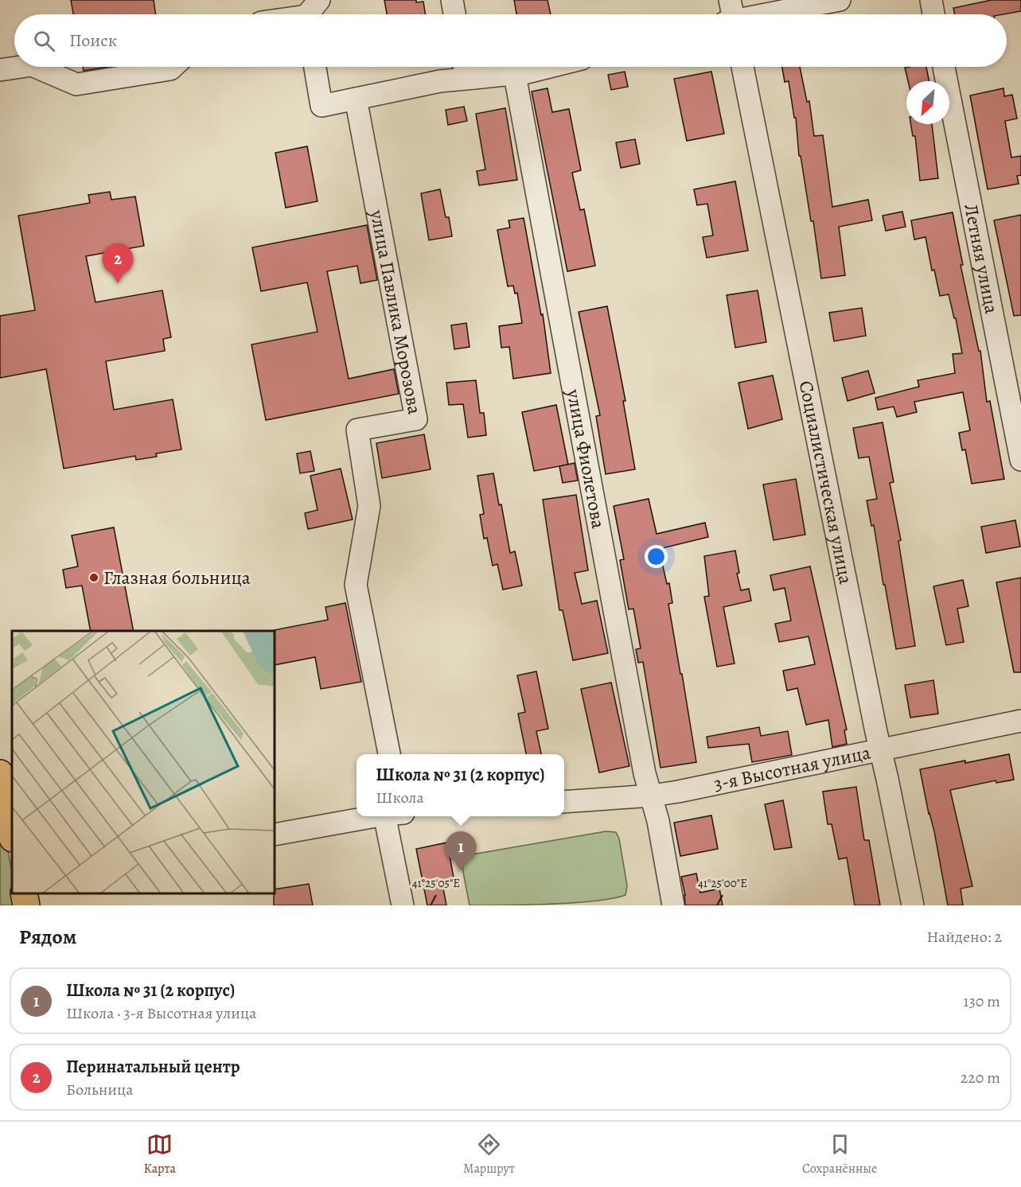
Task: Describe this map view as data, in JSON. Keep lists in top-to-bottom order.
{
  "streets": {
    "street": [
      "Летняя улица",
      "улица Павлика Морозова",
      "улица Фиолетова",
      "Социалистическая улица",
      "3-я Высотная улица"
    ]
  },
  "crossings": [
    ["улица Фиолетова", "3-я Высотная улица"],
    ["Социалистическая улица", "3-я Высотная улица"]
  ],
  "places": ["Глазная больница"],
  "north": "bottom left",
  "page": {
    "search": "Поиск",
    "pins": ["2", "1"],
    "popup": ["Школа № 31 (2 корпус)", "Школа"],
    "heading": ["Рядом", "Найдено: 2"],
    "list": [
      {
        "mark": "1",
        "name": "Школа № 31 (2 корпус)",
        "note": "Школа · 3-я Высотная улица",
        "value": "130 m"
      },
      {
        "mark": "2",
        "name": "Перинатальный центр",
        "note": "Больница",
        "value": "220 m"
      }
    ],
    "nav": ["Карта", "Маршрут", "Сохранённые"]
  },
  "coordinates": ["41°25'05\"E", "41°25'00\"E"]
}
